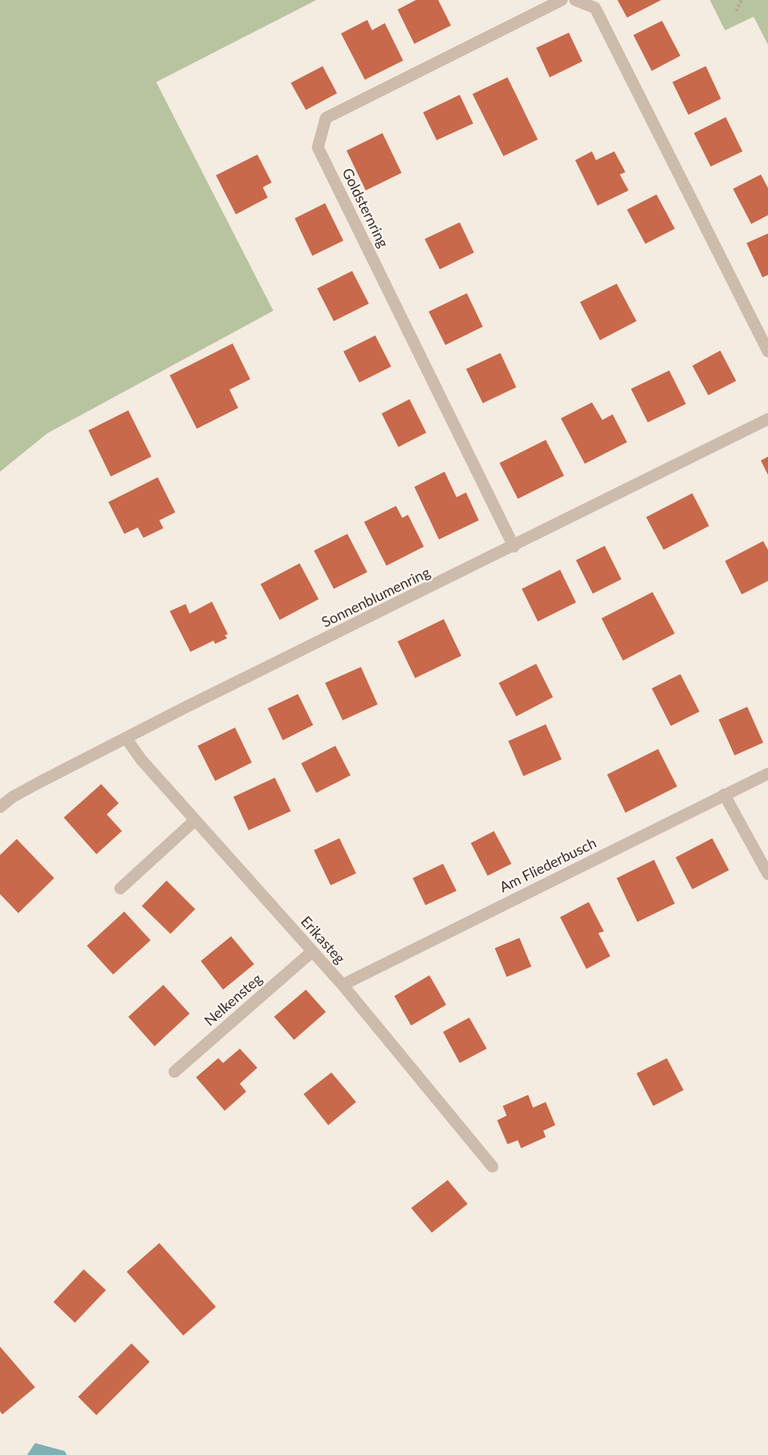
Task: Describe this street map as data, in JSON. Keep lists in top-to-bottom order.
{
  "streets": {
    "street": [
      "Goldsternring",
      "Sonnenblumenring",
      "Am Fliederbusch",
      "Erikasteg",
      "Nelkensteg"
    ]
  },
  "crossings": [
    ["Goldsternring", "Sonnenblumenring"],
    ["Sonnenblumenring", "Erikasteg"],
    ["Am Fliederbusch", "Erikasteg"],
    ["Erikasteg", "Nelkensteg"]
  ]
}
